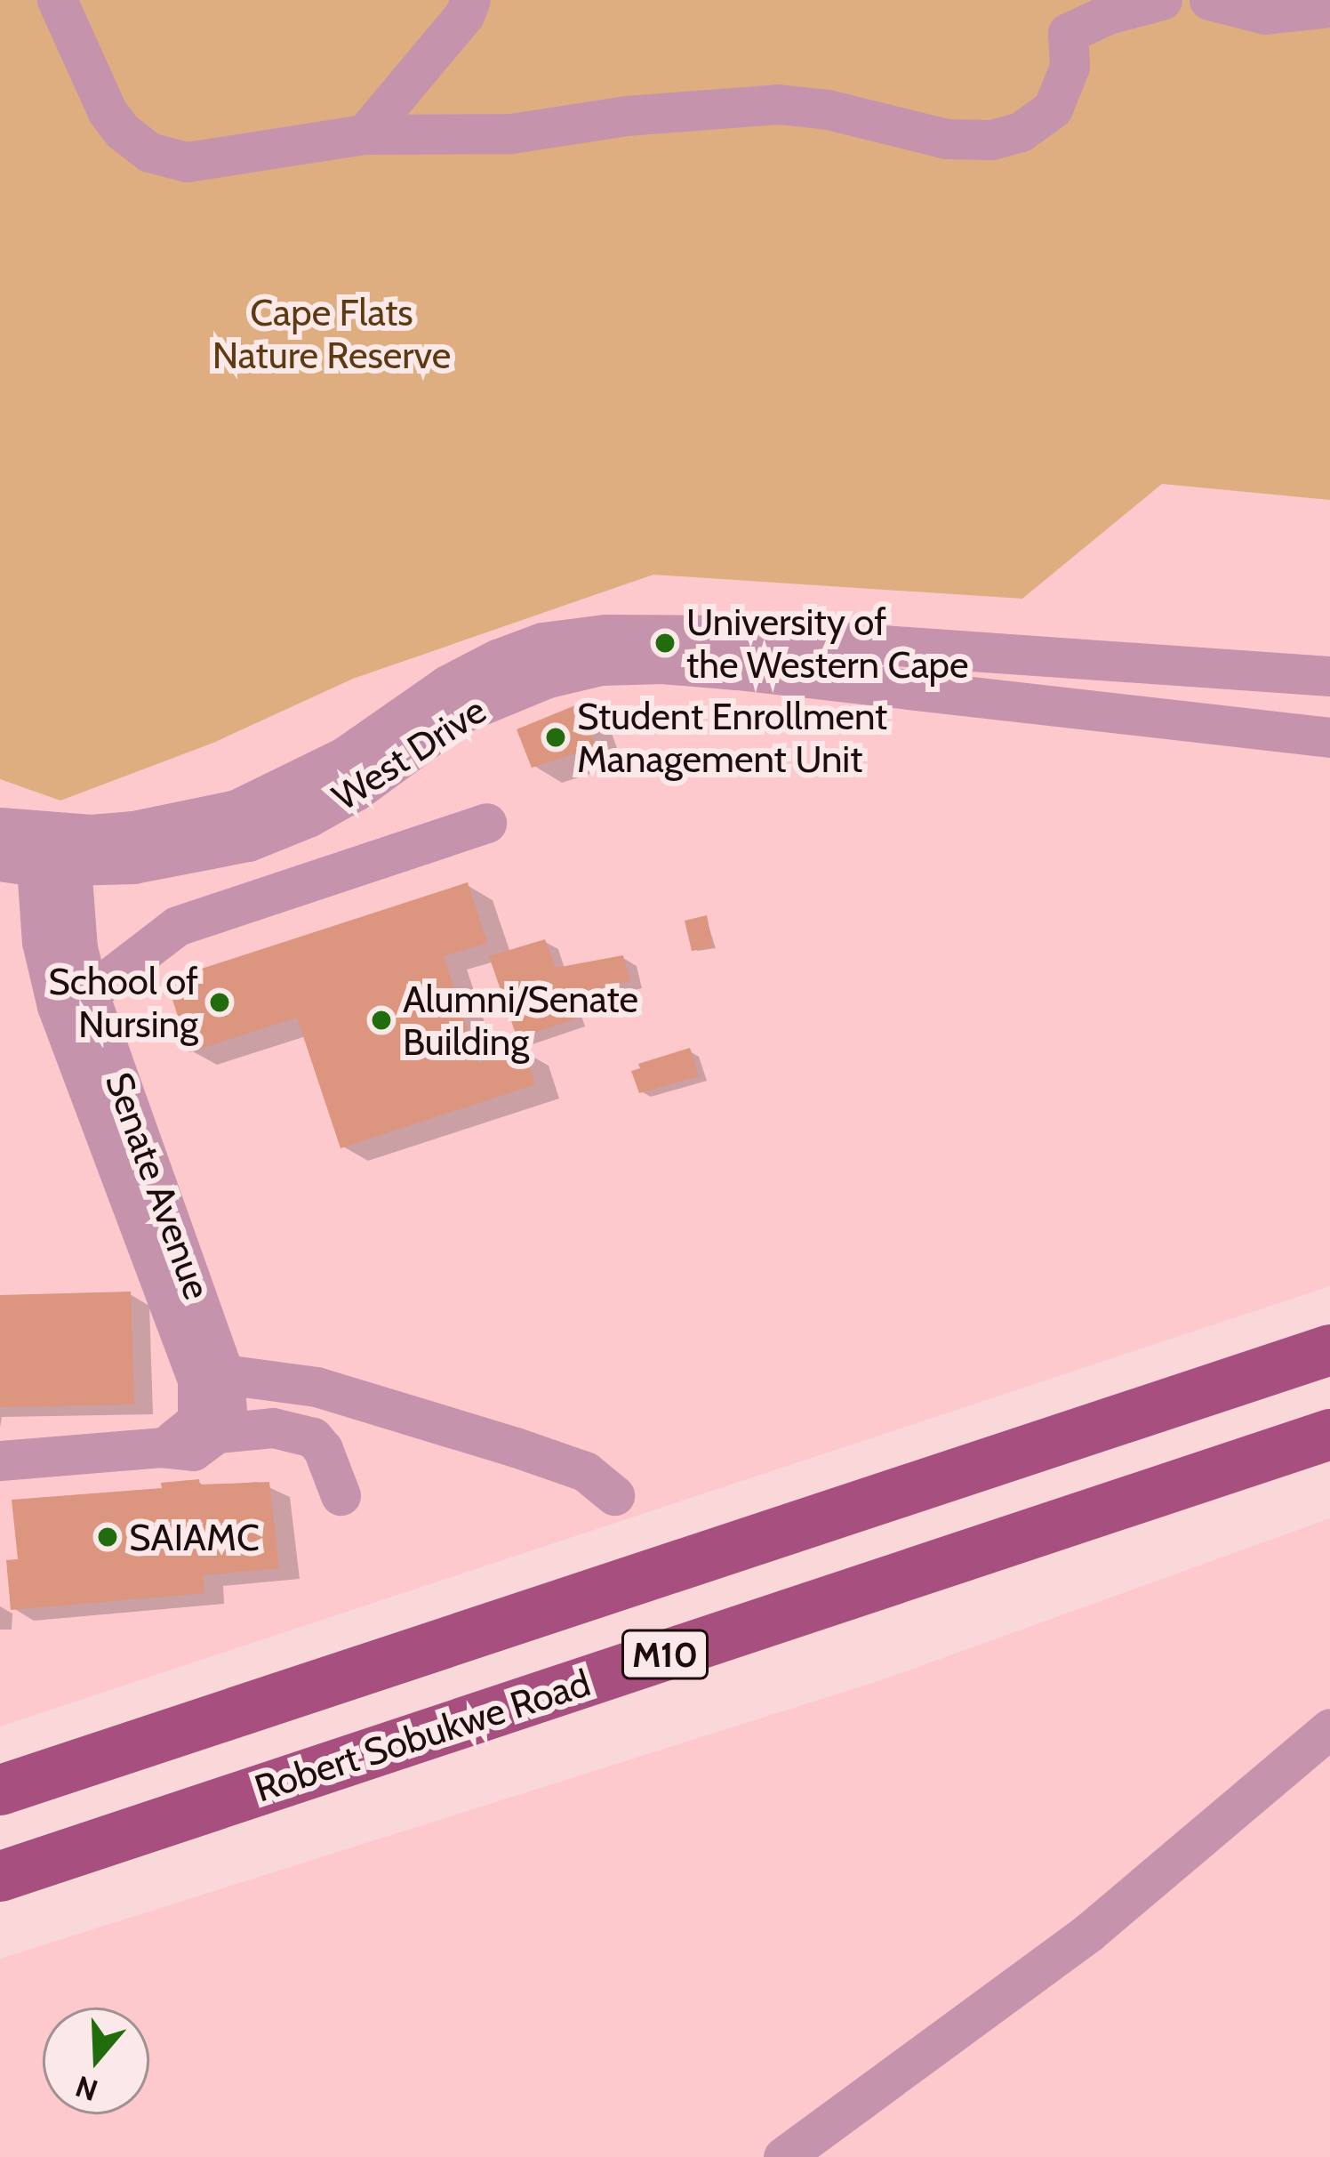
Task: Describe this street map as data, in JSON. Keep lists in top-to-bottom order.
{
  "streets": {
    "main road": ["M10", "Robert Sobukwe Road"],
    "lane": ["West Drive", "Senate Avenue"]
  },
  "crossings": [
    ["West Drive", "Senate Avenue"]
  ],
  "parks": ["Cape Flats Nature Reserve"],
  "places": [
    "University of the Western Cape",
    "Student Enrollment Management Unit",
    "School of Nursing",
    "Alumni/Senate Building",
    "SAIAMC"
  ],
  "north": "bottom"
}
